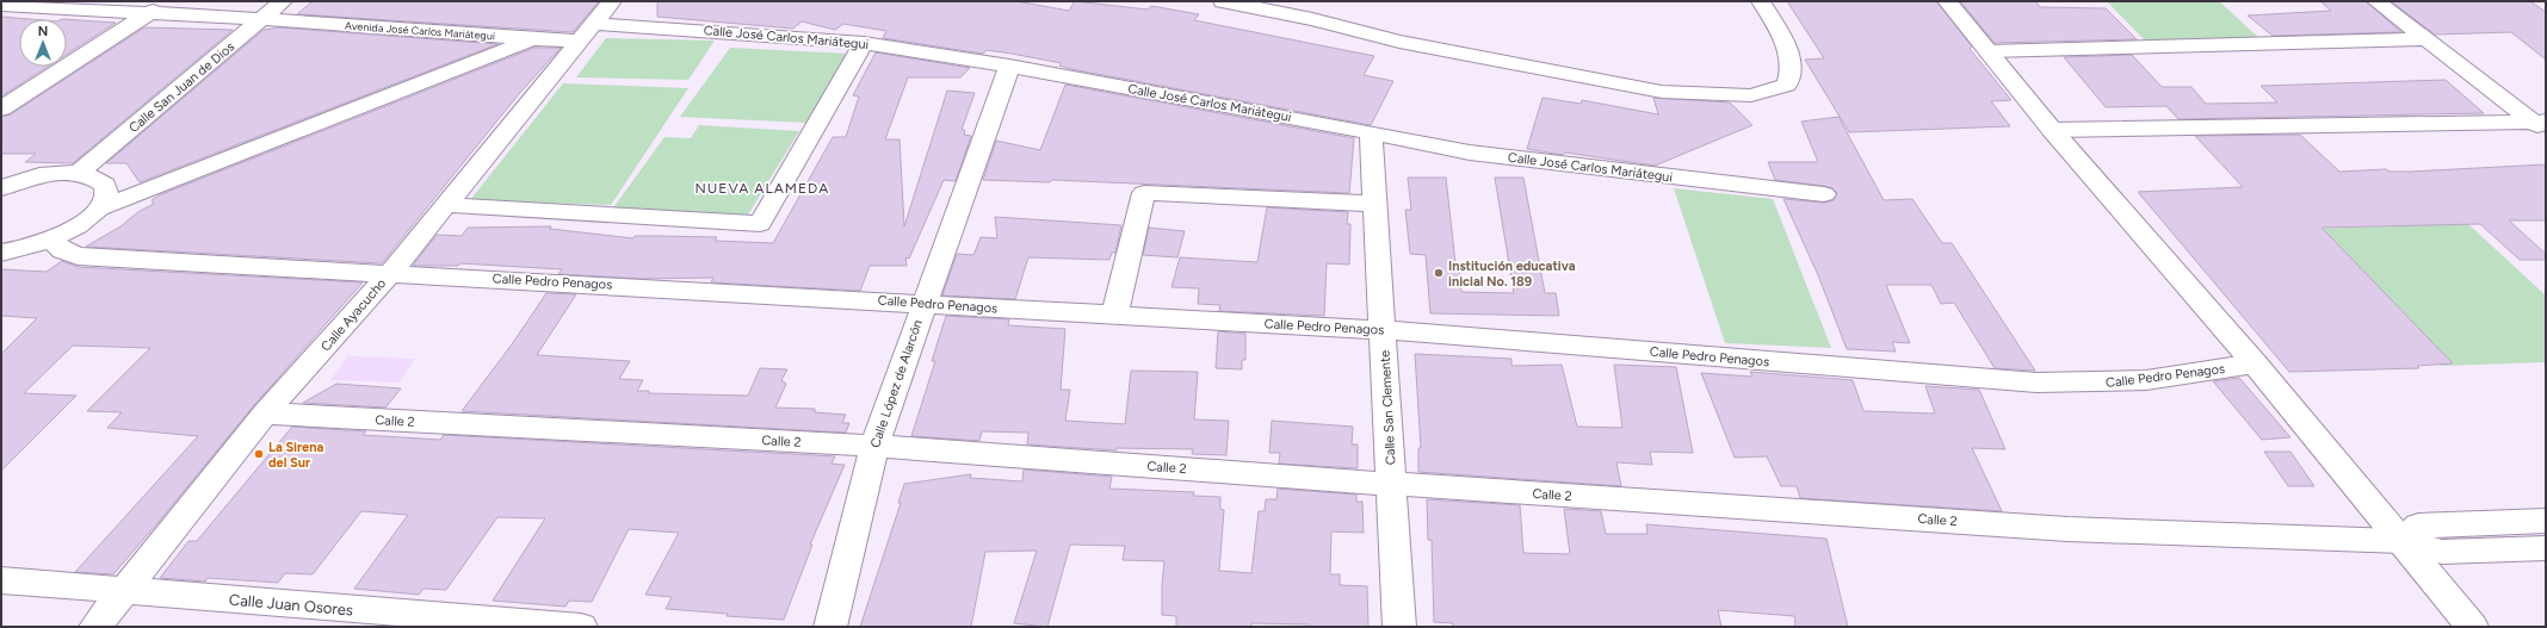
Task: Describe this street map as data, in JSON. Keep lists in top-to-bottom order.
{
  "streets": {
    "street": [
      "Avenida José Carlos Mariátegui",
      "Calle José Carlos Mariátegui",
      "Calle San Juan de Dios",
      "Calle Pedro Penagos",
      "Calle Ayacucho",
      "Calle López de Alarcón",
      "Calle San Clemente",
      "Calle 2",
      "Calle Juan Osores"
    ]
  },
  "crossings": [
    ["Avenida José Carlos Mariátegui", "Calle José Carlos Mariátegui"],
    ["Avenida José Carlos Mariátegui", "Calle San Juan de Dios"],
    ["Avenida José Carlos Mariátegui", "Calle Ayacucho"],
    ["Calle José Carlos Mariátegui", "Calle Ayacucho"],
    ["Calle José Carlos Mariátegui", "Calle López de Alarcón"],
    ["Calle José Carlos Mariátegui", "Calle San Clemente"],
    ["Calle Pedro Penagos", "Calle Ayacucho"],
    ["Calle Pedro Penagos", "Calle López de Alarcón"],
    ["Calle Pedro Penagos", "Calle San Clemente"],
    ["Calle Ayacucho", "Calle 2"],
    ["Calle Ayacucho", "Calle Juan Osores"],
    ["Calle López de Alarcón", "Calle 2"],
    ["Calle San Clemente", "Calle 2"]
  ],
  "districts": ["NUEVA ALAMEDA"],
  "places": ["Institución educativa inicial No. 189", "La Sirena del Sur"],
  "north": "top"
}
